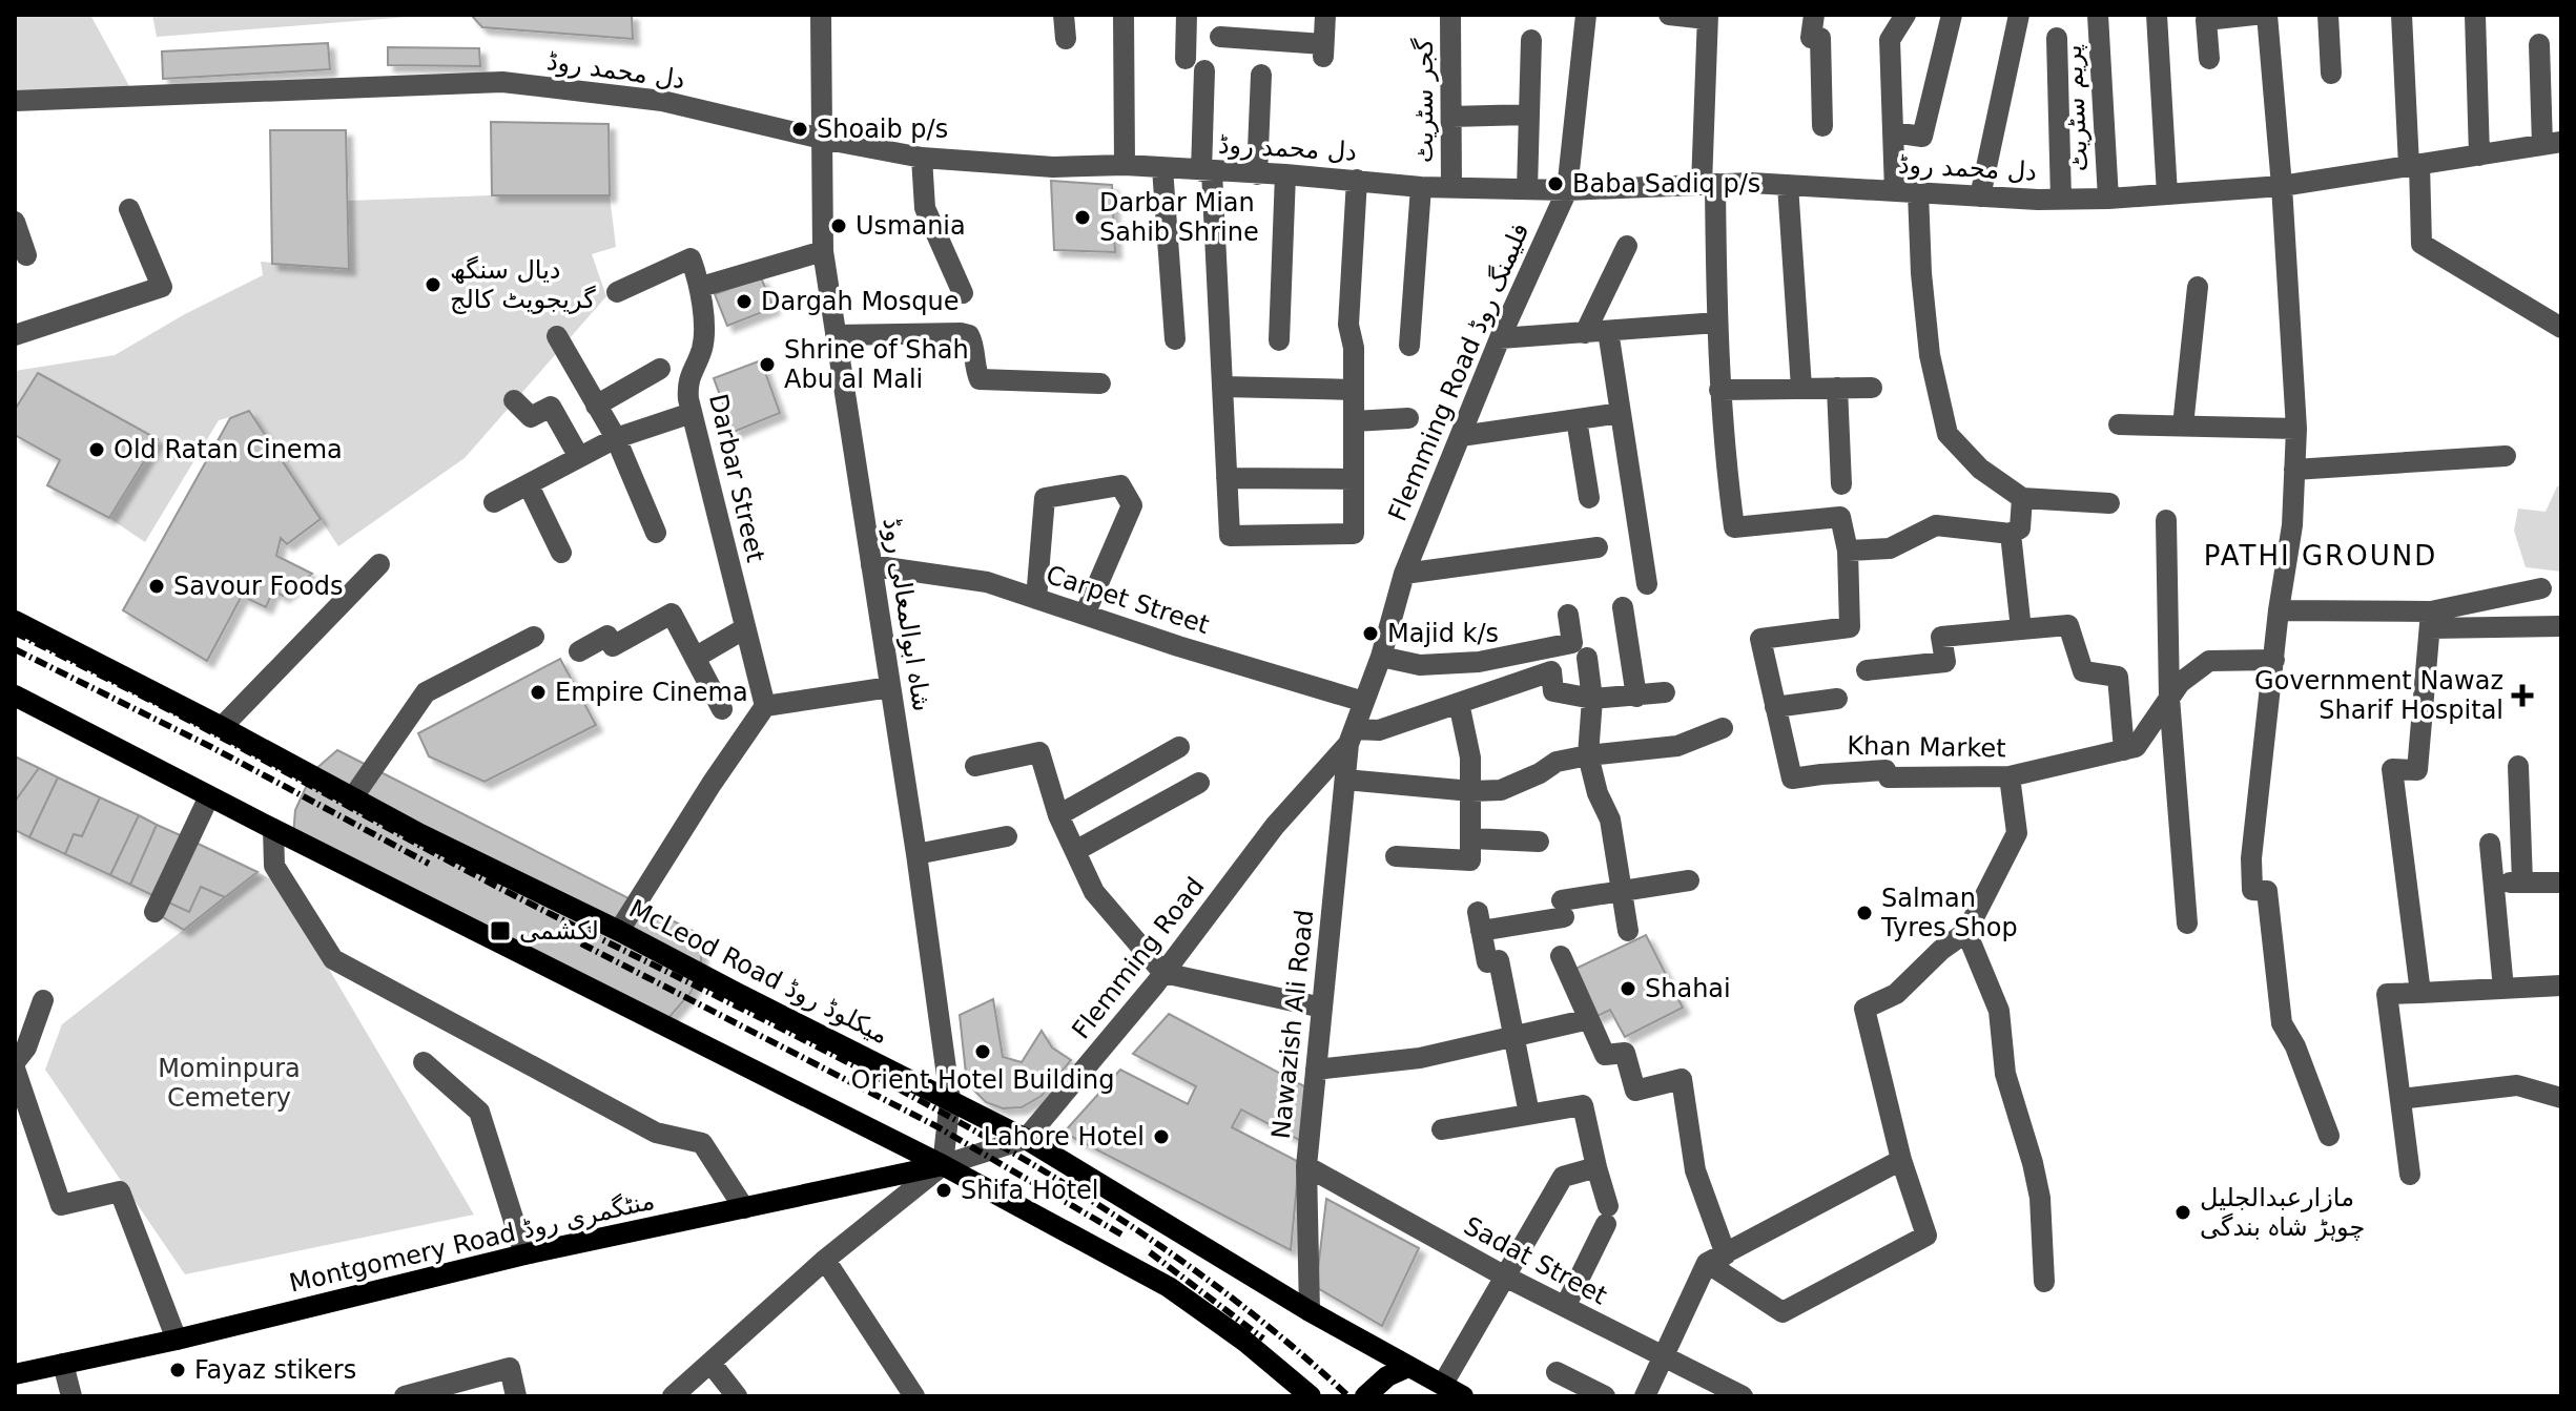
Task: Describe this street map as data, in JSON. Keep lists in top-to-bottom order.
{
  "streets": {
    "main road": ["McLeod Road میکلوڈ روڈ", "Montgomery Road منٹگمری روڈ"],
    "street": [
      "دل محمد روڈ",
      "گجر سٹریٹ",
      "پریم سٹریٹ",
      "Flemming Road فلیمنگ روڈ",
      "Darbar Street",
      "Carpet Street",
      "شاہ ابوالمعالی روڈ",
      "Khan Market",
      "Flemming Road",
      "Nawazish Ali Road",
      "Sadat Street"
    ]
  },
  "crossings": [
    ["دل محمد روڈ", "گجر سٹریٹ"],
    ["دل محمد روڈ", "پریم سٹریٹ"],
    ["دل محمد روڈ", "Flemming Road فلیمنگ روڈ"],
    ["دل محمد روڈ", "شاہ ابوالمعالی روڈ"],
    ["Flemming Road فلیمنگ روڈ", "Carpet Street"],
    ["Flemming Road فلیمنگ روڈ", "Flemming Road"],
    ["Flemming Road فلیمنگ روڈ", "Nawazish Ali Road"],
    ["Carpet Street", "شاہ ابوالمعالی روڈ"],
    ["شاہ ابوالمعالی روڈ", "McLeod Road میکلوڈ روڈ"],
    ["شاہ ابوالمعالی روڈ", "Montgomery Road منٹگمری روڈ"],
    ["Flemming Road", "McLeod Road میکلوڈ روڈ"],
    ["Flemming Road", "Nawazish Ali Road"],
    ["McLeod Road میکلوڈ روڈ", "Nawazish Ali Road"],
    ["Nawazish Ali Road", "Sadat Street"]
  ],
  "districts": ["PATHI GROUND"],
  "parks": ["Mominpura Cemetery"],
  "places": {
    "other": [
      "Shoaib p/s",
      "Baba Sadiq p/s",
      "Darbar Mian Sahib Shrine",
      "Usmania",
      "دیال سنگھ گریجویٹ کالج",
      "Dargah Mosque",
      "Shrine of Shah Abu al Mali",
      "Old Ratan Cinema",
      "Savour Foods",
      "Majid k/s",
      "Empire Cinema",
      "Salman Tyres Shop",
      "Shahai",
      "Orient Hotel Building",
      "Lahore Hotel",
      "Shifa Hotel",
      "مازارعبدالجلیل چوہڑ شاہ بندگی",
      "Fayaz stikers"
    ],
    "health": ["Government Nawaz Sharif Hospital"],
    "transit": ["لکشمی"]
  }
}
